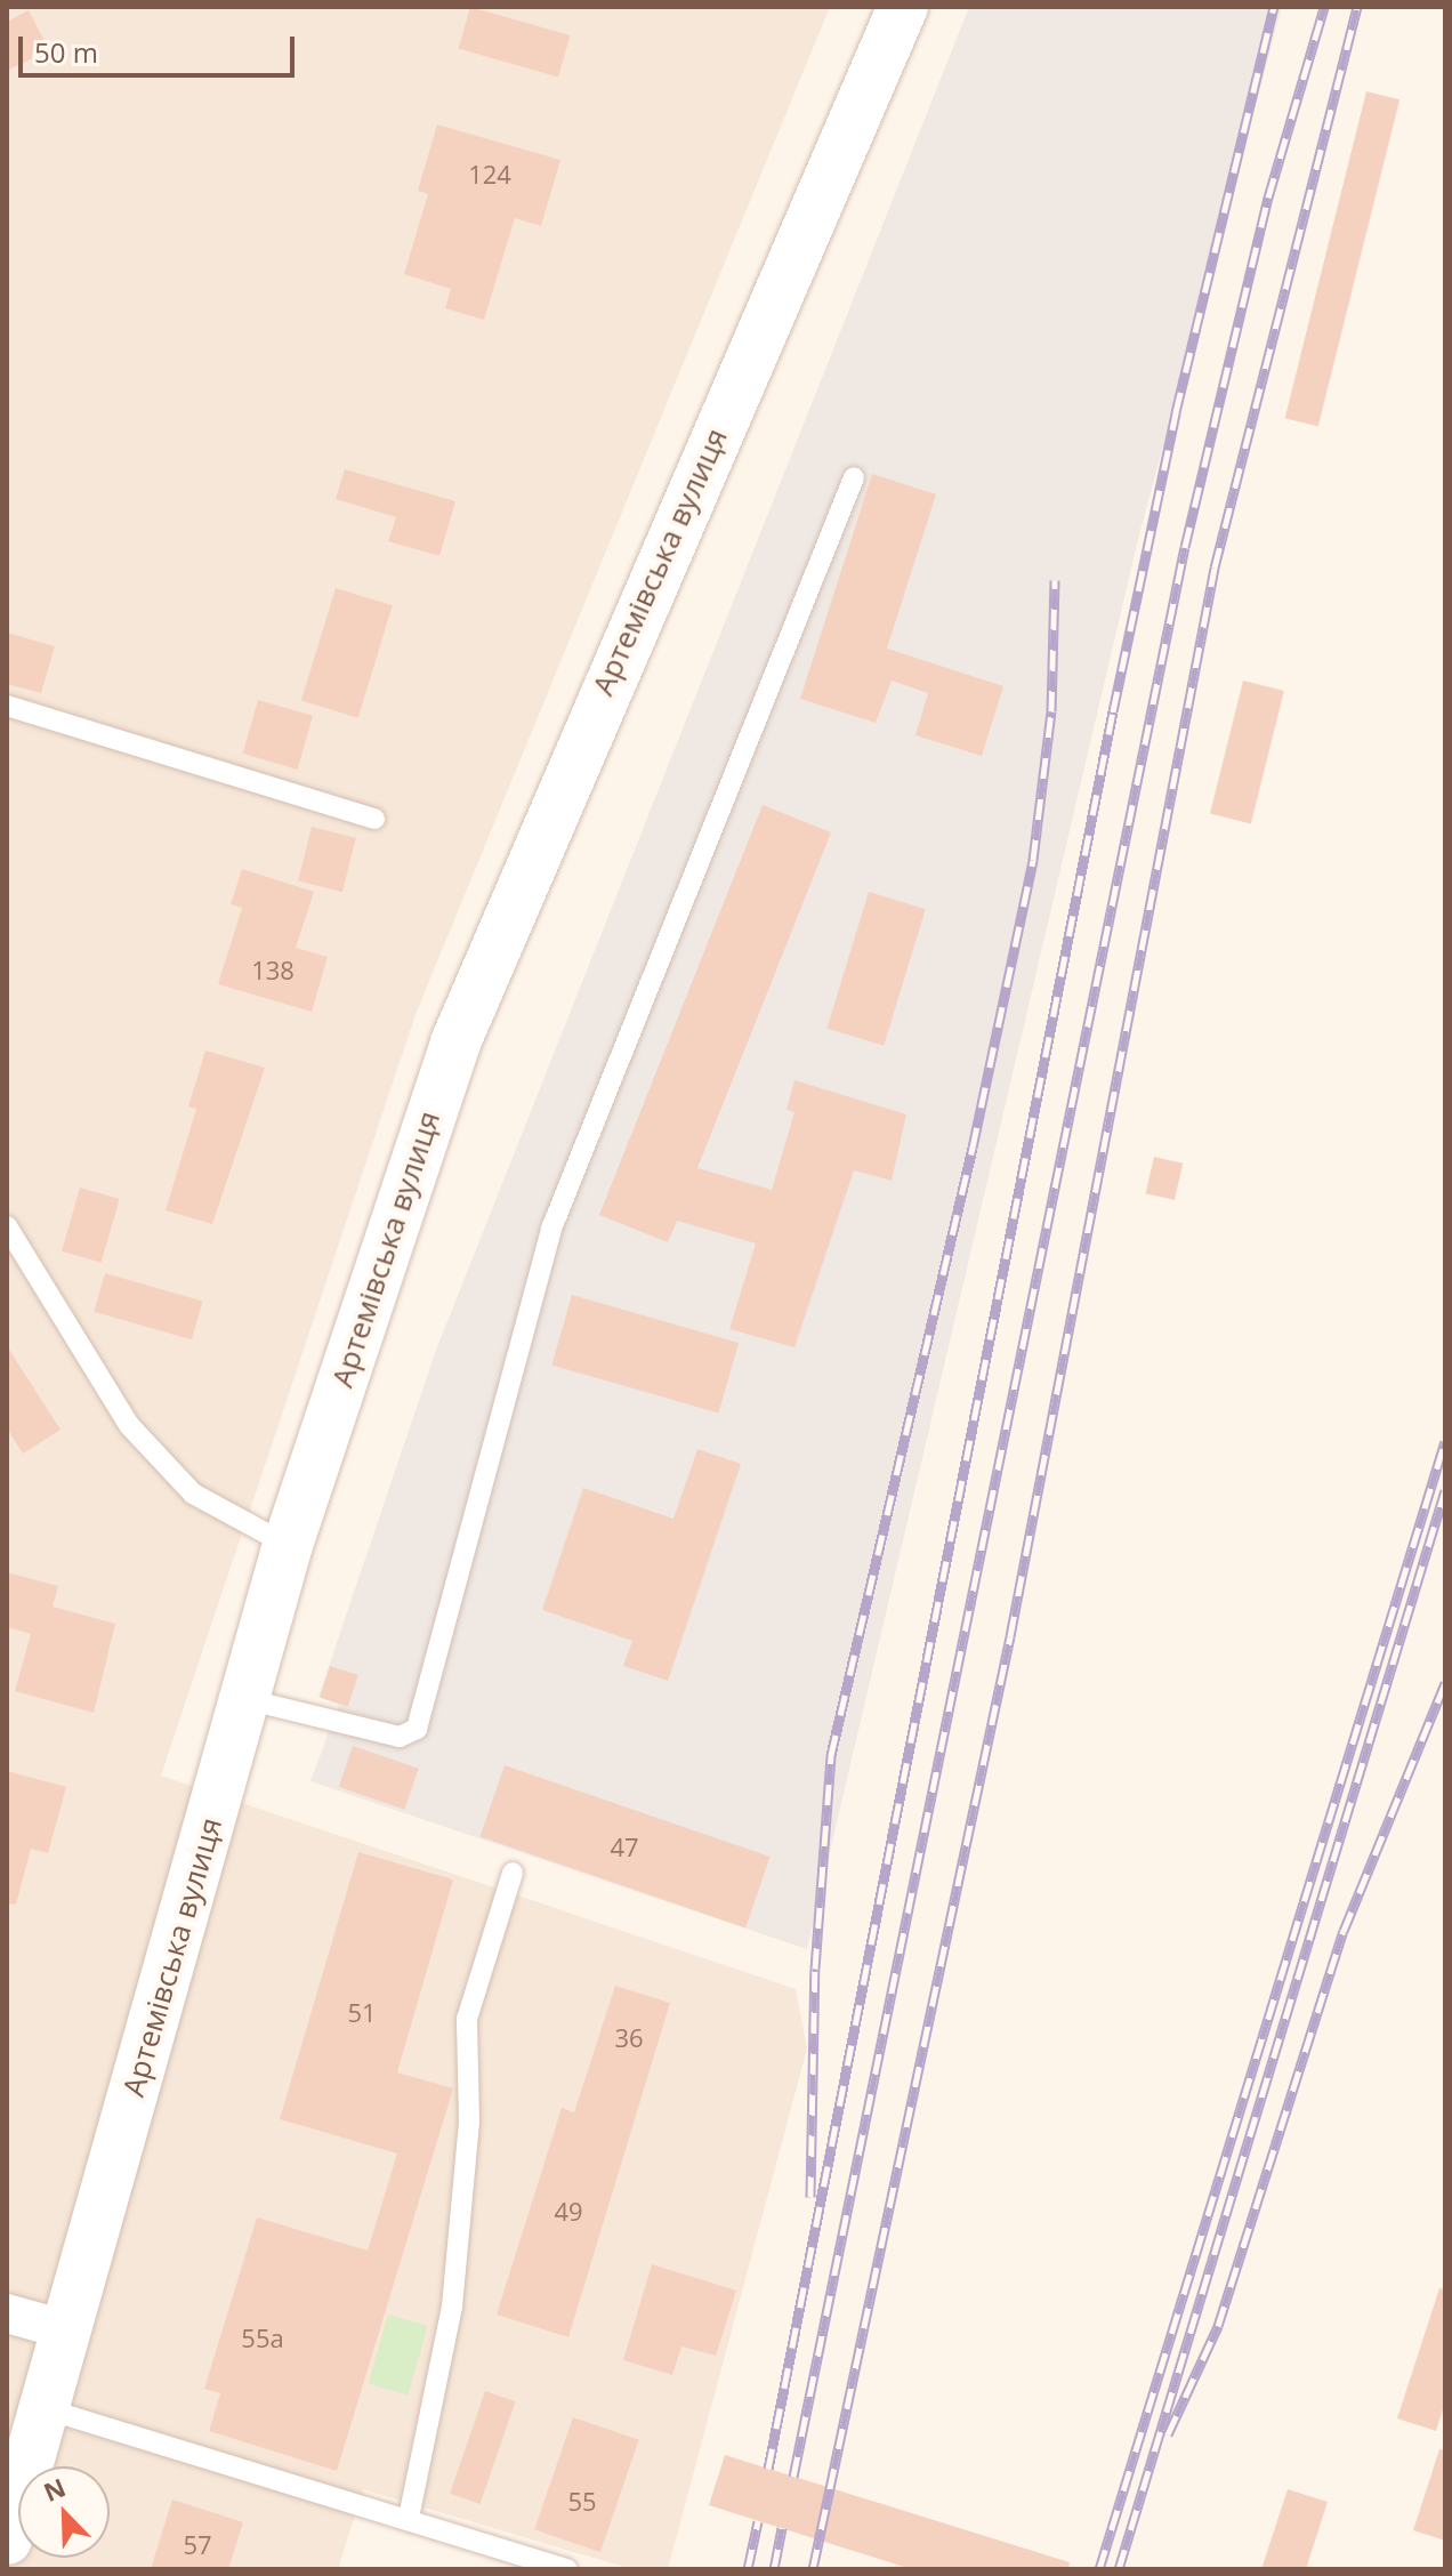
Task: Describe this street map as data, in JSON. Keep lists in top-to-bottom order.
{
  "streets": {
    "main road": ["Артемівська вулиця"]
  },
  "house_numbers": [
    "124",
    "138",
    "47",
    "51",
    "36",
    "49",
    "55а",
    "55",
    "57"
  ],
  "scale_bar": "50 m",
  "north": "top left"
}
